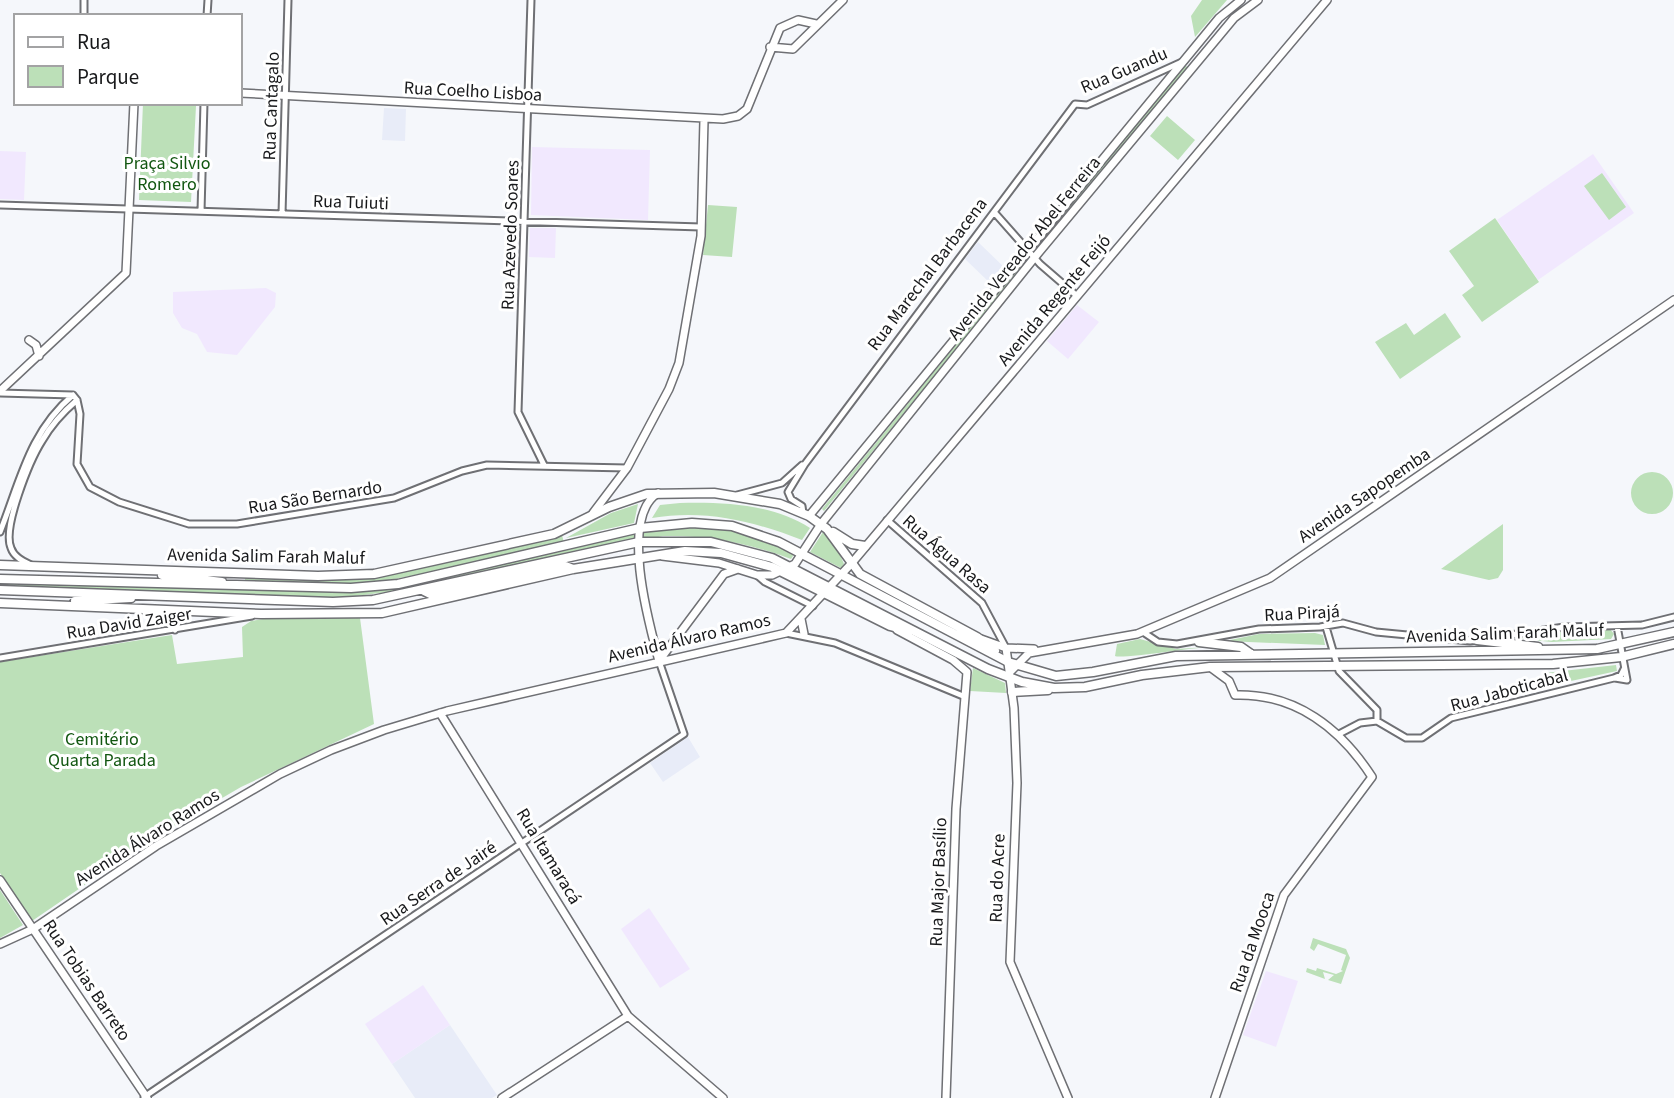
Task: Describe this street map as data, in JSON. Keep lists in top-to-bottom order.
{
  "streets": {
    "highway": ["Avenida Salim Farah Maluf"],
    "main road": [
      "Rua Coelho Lisboa",
      "Avenida Vereador Abel Ferreira",
      "Avenida Regente Feijó",
      "Avenida Sapopemba",
      "Avenida Álvaro Ramos",
      "Rua Itamaracá",
      "Rua do Acre",
      "Rua Major Basílio",
      "Rua da Mooca",
      "Rua Tobias Barreto"
    ],
    "street": [
      "Rua Guandu",
      "Rua Cantagalo",
      "Rua Tuiuti",
      "Rua Azevedo Soares",
      "Rua Marechal Barbacena",
      "Rua São Bernardo",
      "Rua Água Rasa",
      "Rua Pirajá",
      "Rua David Zaiger",
      "Rua Jaboticabal",
      "Rua Serra de Jairé"
    ]
  },
  "crossings": [
    ["Rua Guandu", "Avenida Vereador Abel Ferreira"],
    ["Rua Guandu", "Rua Marechal Barbacena"],
    ["Rua Coelho Lisboa", "Rua Cantagalo"],
    ["Rua Coelho Lisboa", "Rua Azevedo Soares"],
    ["Rua Cantagalo", "Rua Tuiuti"],
    ["Rua Tuiuti", "Rua Azevedo Soares"],
    ["Rua Azevedo Soares", "Rua São Bernardo"],
    ["Avenida Vereador Abel Ferreira", "Rua Marechal Barbacena"],
    ["Avenida Vereador Abel Ferreira", "Avenida Salim Farah Maluf"],
    ["Rua Marechal Barbacena", "Avenida Salim Farah Maluf"],
    ["Avenida Regente Feijó", "Rua Água Rasa"],
    ["Avenida Regente Feijó", "Avenida Salim Farah Maluf"],
    ["Avenida Regente Feijó", "Avenida Álvaro Ramos"],
    ["Avenida Sapopemba", "Rua Água Rasa"],
    ["Avenida Sapopemba", "Avenida Salim Farah Maluf"],
    ["Avenida Sapopemba", "Rua Pirajá"],
    ["Avenida Sapopemba", "Rua do Acre"],
    ["Avenida Álvaro Ramos", "Rua Itamaracá"],
    ["Avenida Álvaro Ramos", "Rua Major Basílio"],
    ["Avenida Álvaro Ramos", "Rua Serra de Jairé"],
    ["Avenida Álvaro Ramos", "Rua Tobias Barreto"],
    ["Rua Itamaracá", "Rua Serra de Jairé"],
    ["Rua Serra de Jairé", "Rua Tobias Barreto"]
  ],
  "parks": ["Praça Silvio Romero", "Cemitério Quarta Parada"],
  "legend": ["Rua", "Parque"]
}
